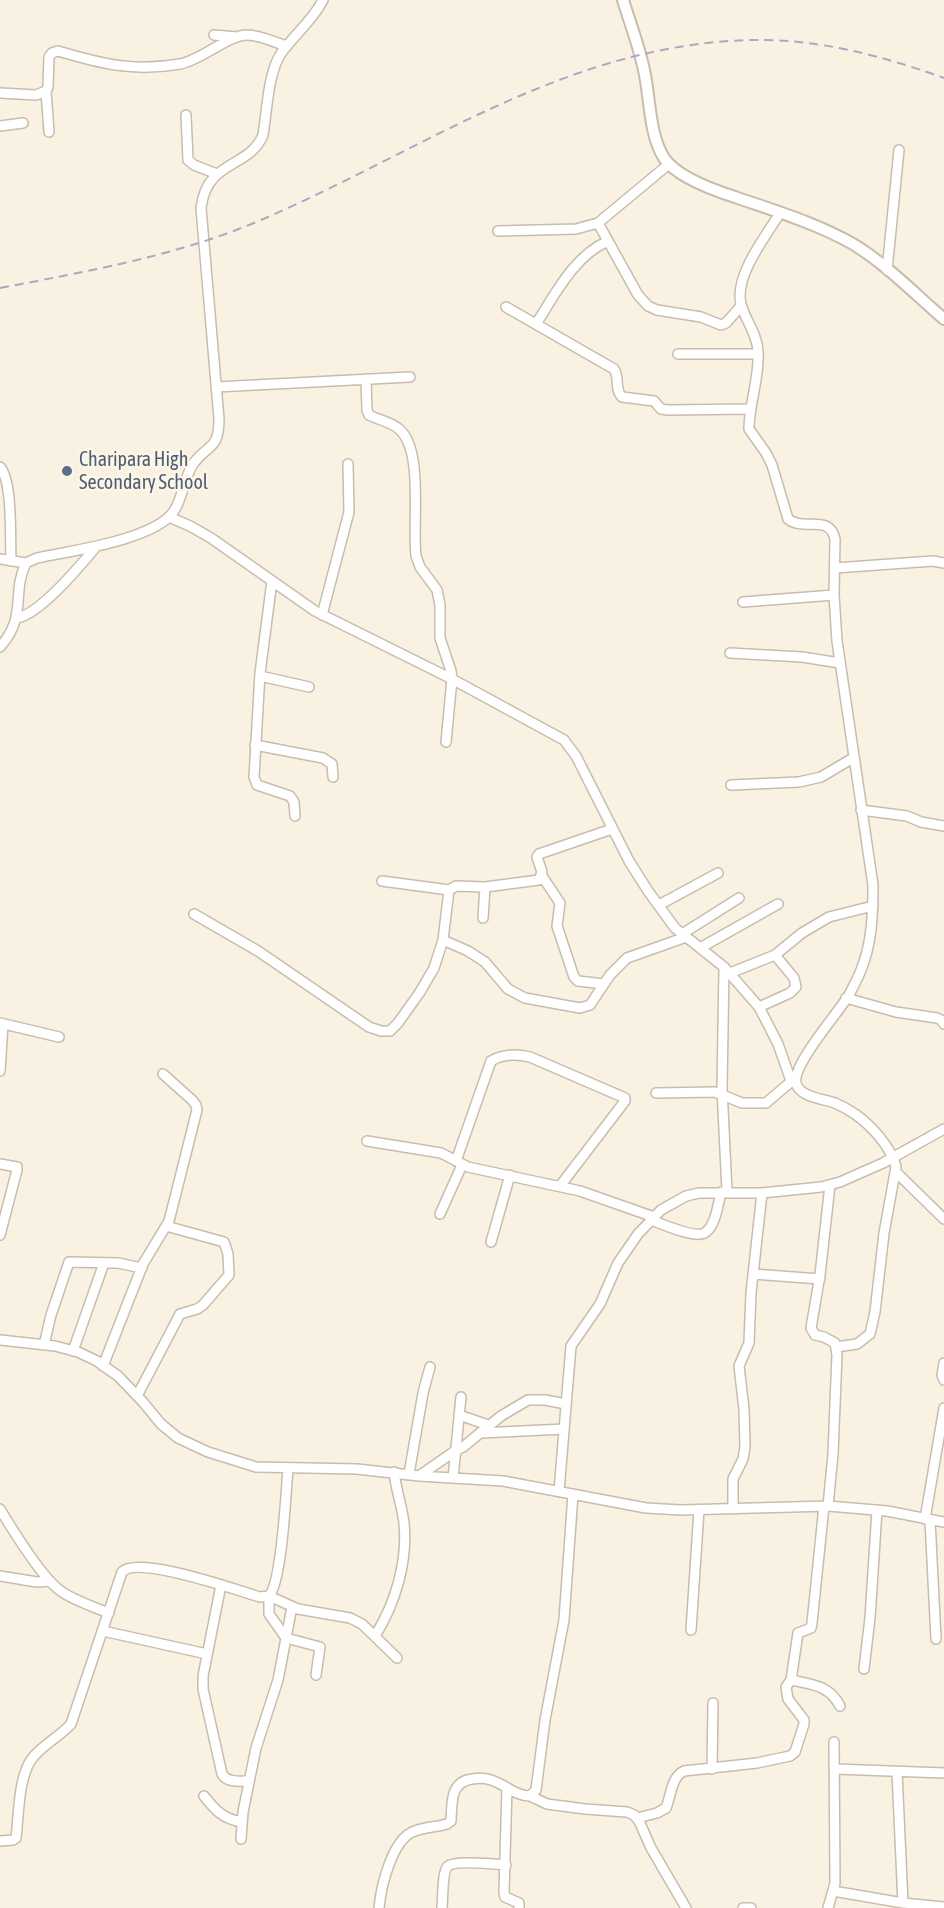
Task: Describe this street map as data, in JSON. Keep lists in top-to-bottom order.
{
  "places": ["Charipara High Secondary School"]
}
